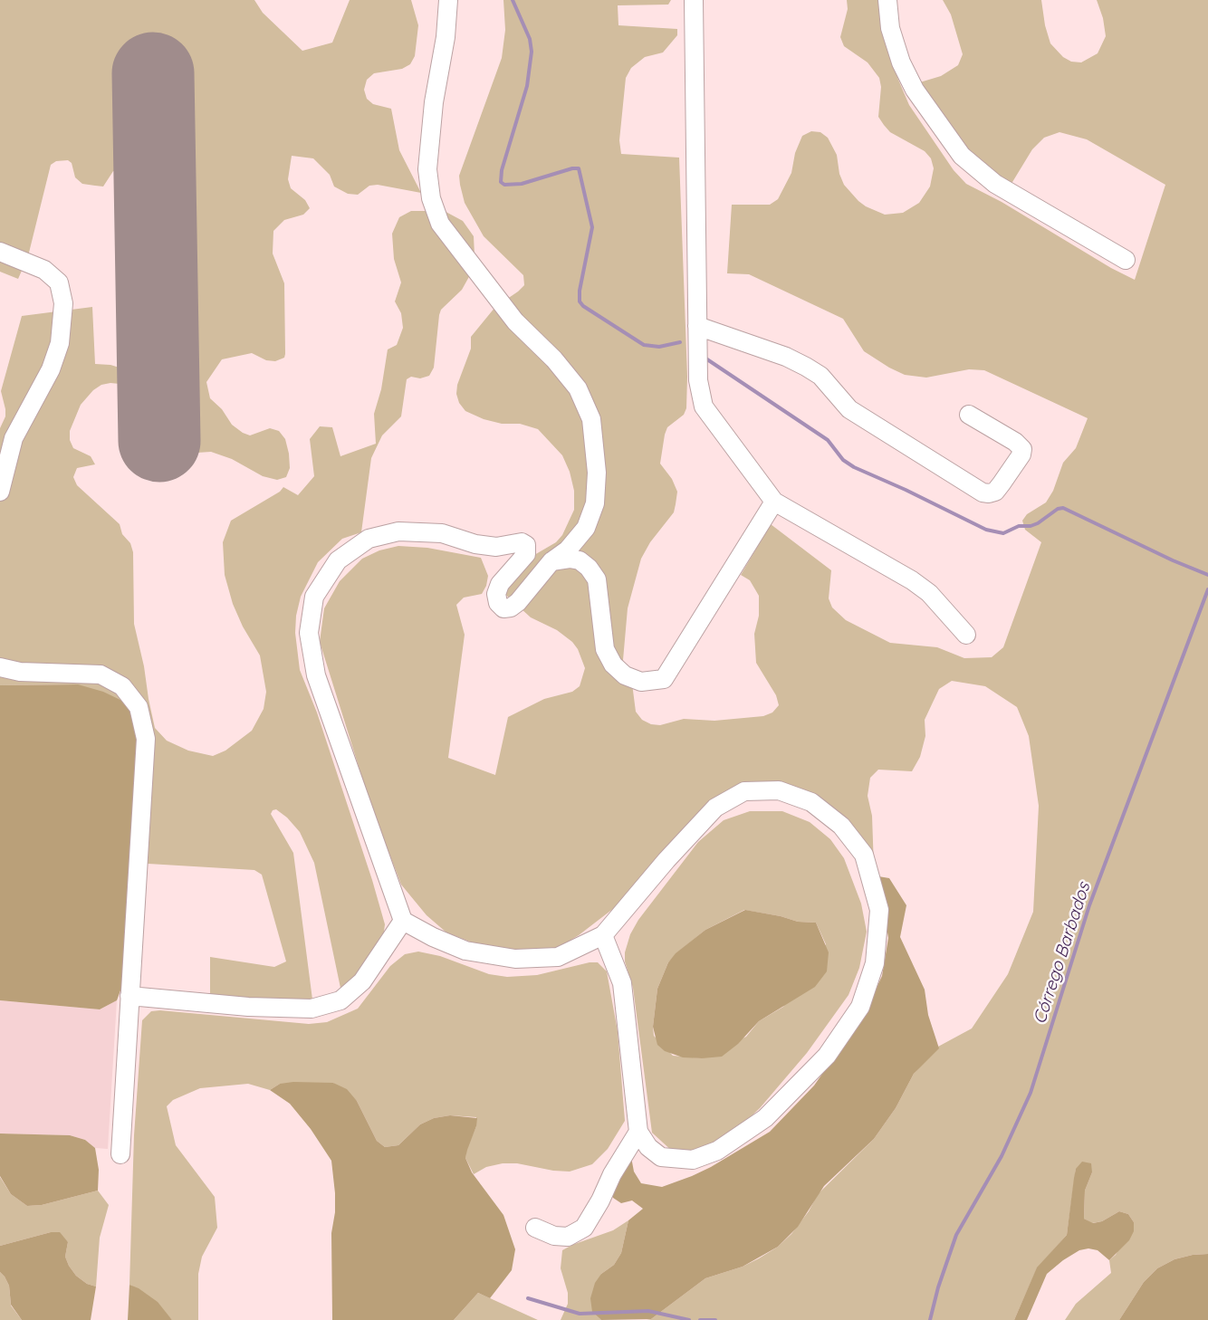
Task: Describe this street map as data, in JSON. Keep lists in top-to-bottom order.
{
  "water": ["Córrego Barbados"]
}
